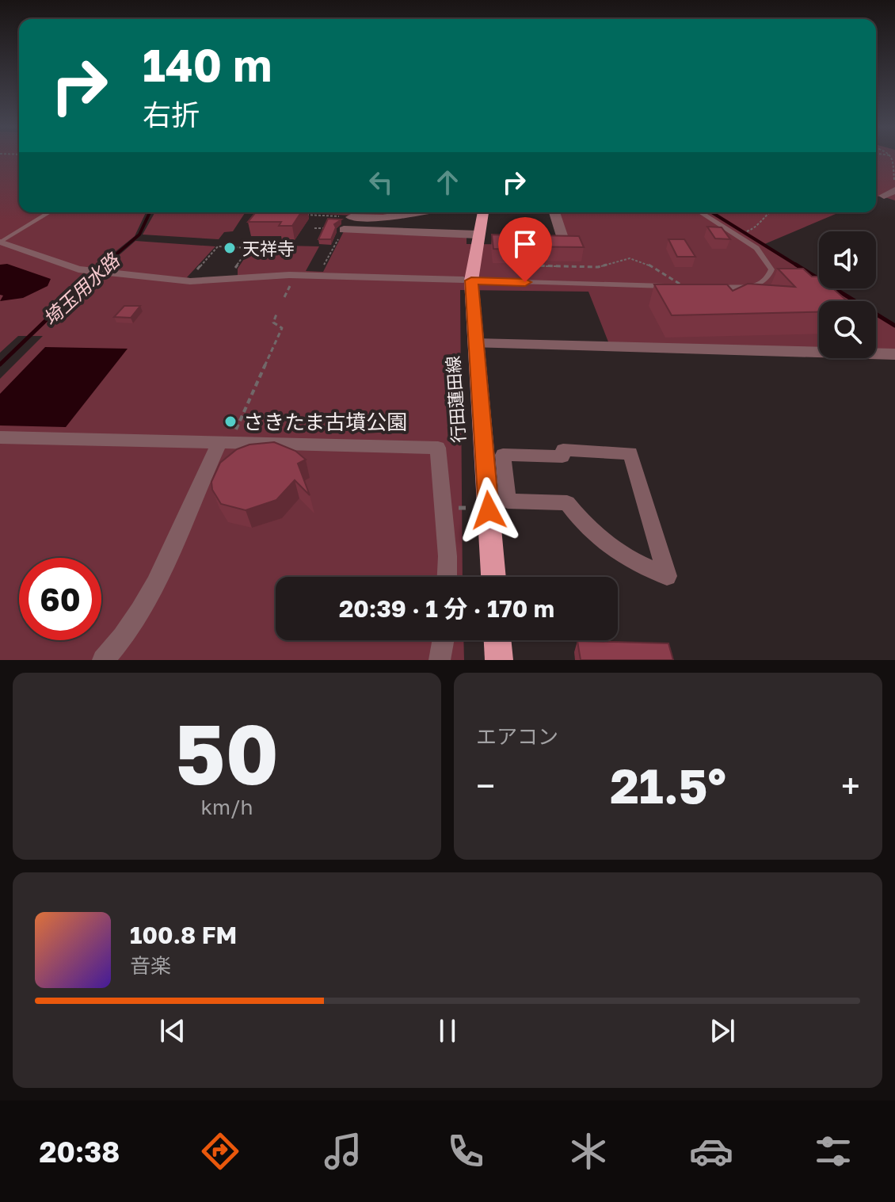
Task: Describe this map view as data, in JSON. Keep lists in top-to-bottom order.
{
  "streets": {
    "main road": ["行田蓮田線"]
  },
  "water": ["埼玉用水路"],
  "places": ["天祥寺", "さきたま古墳公園"],
  "page": {
    "turn": ["140 m", "右折"],
    "limit": "60",
    "trip": "20:39 · 1 分 · 170 m",
    "tile": [
      ["50", "km/h"],
      "エアコン"
    ],
    "heat": ["−", "21.5°", "+"],
    "song": ["100.8 FM", "音楽"],
    "tabs": "20:38"
  }
}
